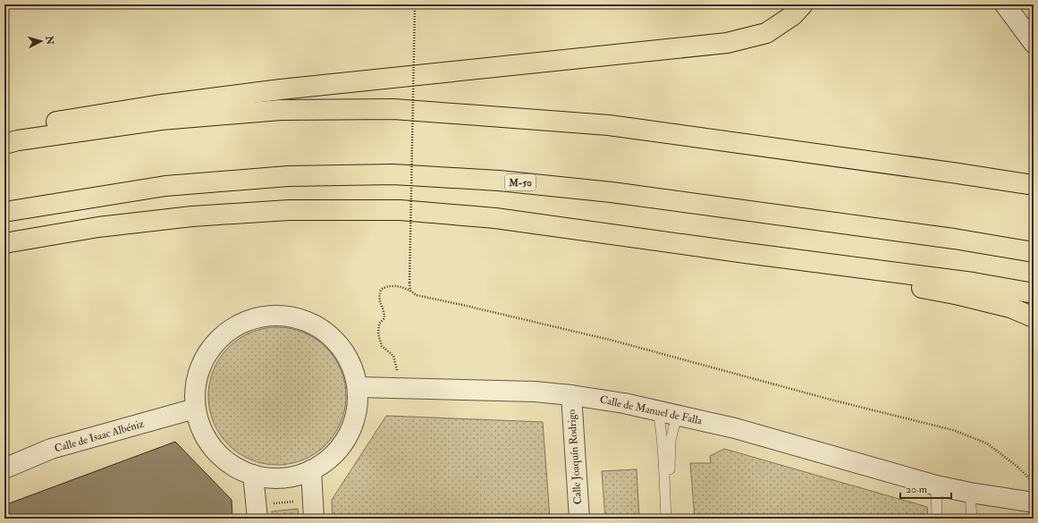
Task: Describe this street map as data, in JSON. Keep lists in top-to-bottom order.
{
  "streets": {
    "highway": ["M-50"],
    "street": ["Calle de Manuel de Falla", "Calle de Isaac Albéniz", "Calle Joaquín Rodrigo"]
  },
  "crossings": [
    ["Calle de Manuel de Falla", "Calle Joaquín Rodrigo"]
  ],
  "scale_bar": "20 m",
  "north": "right"
}
